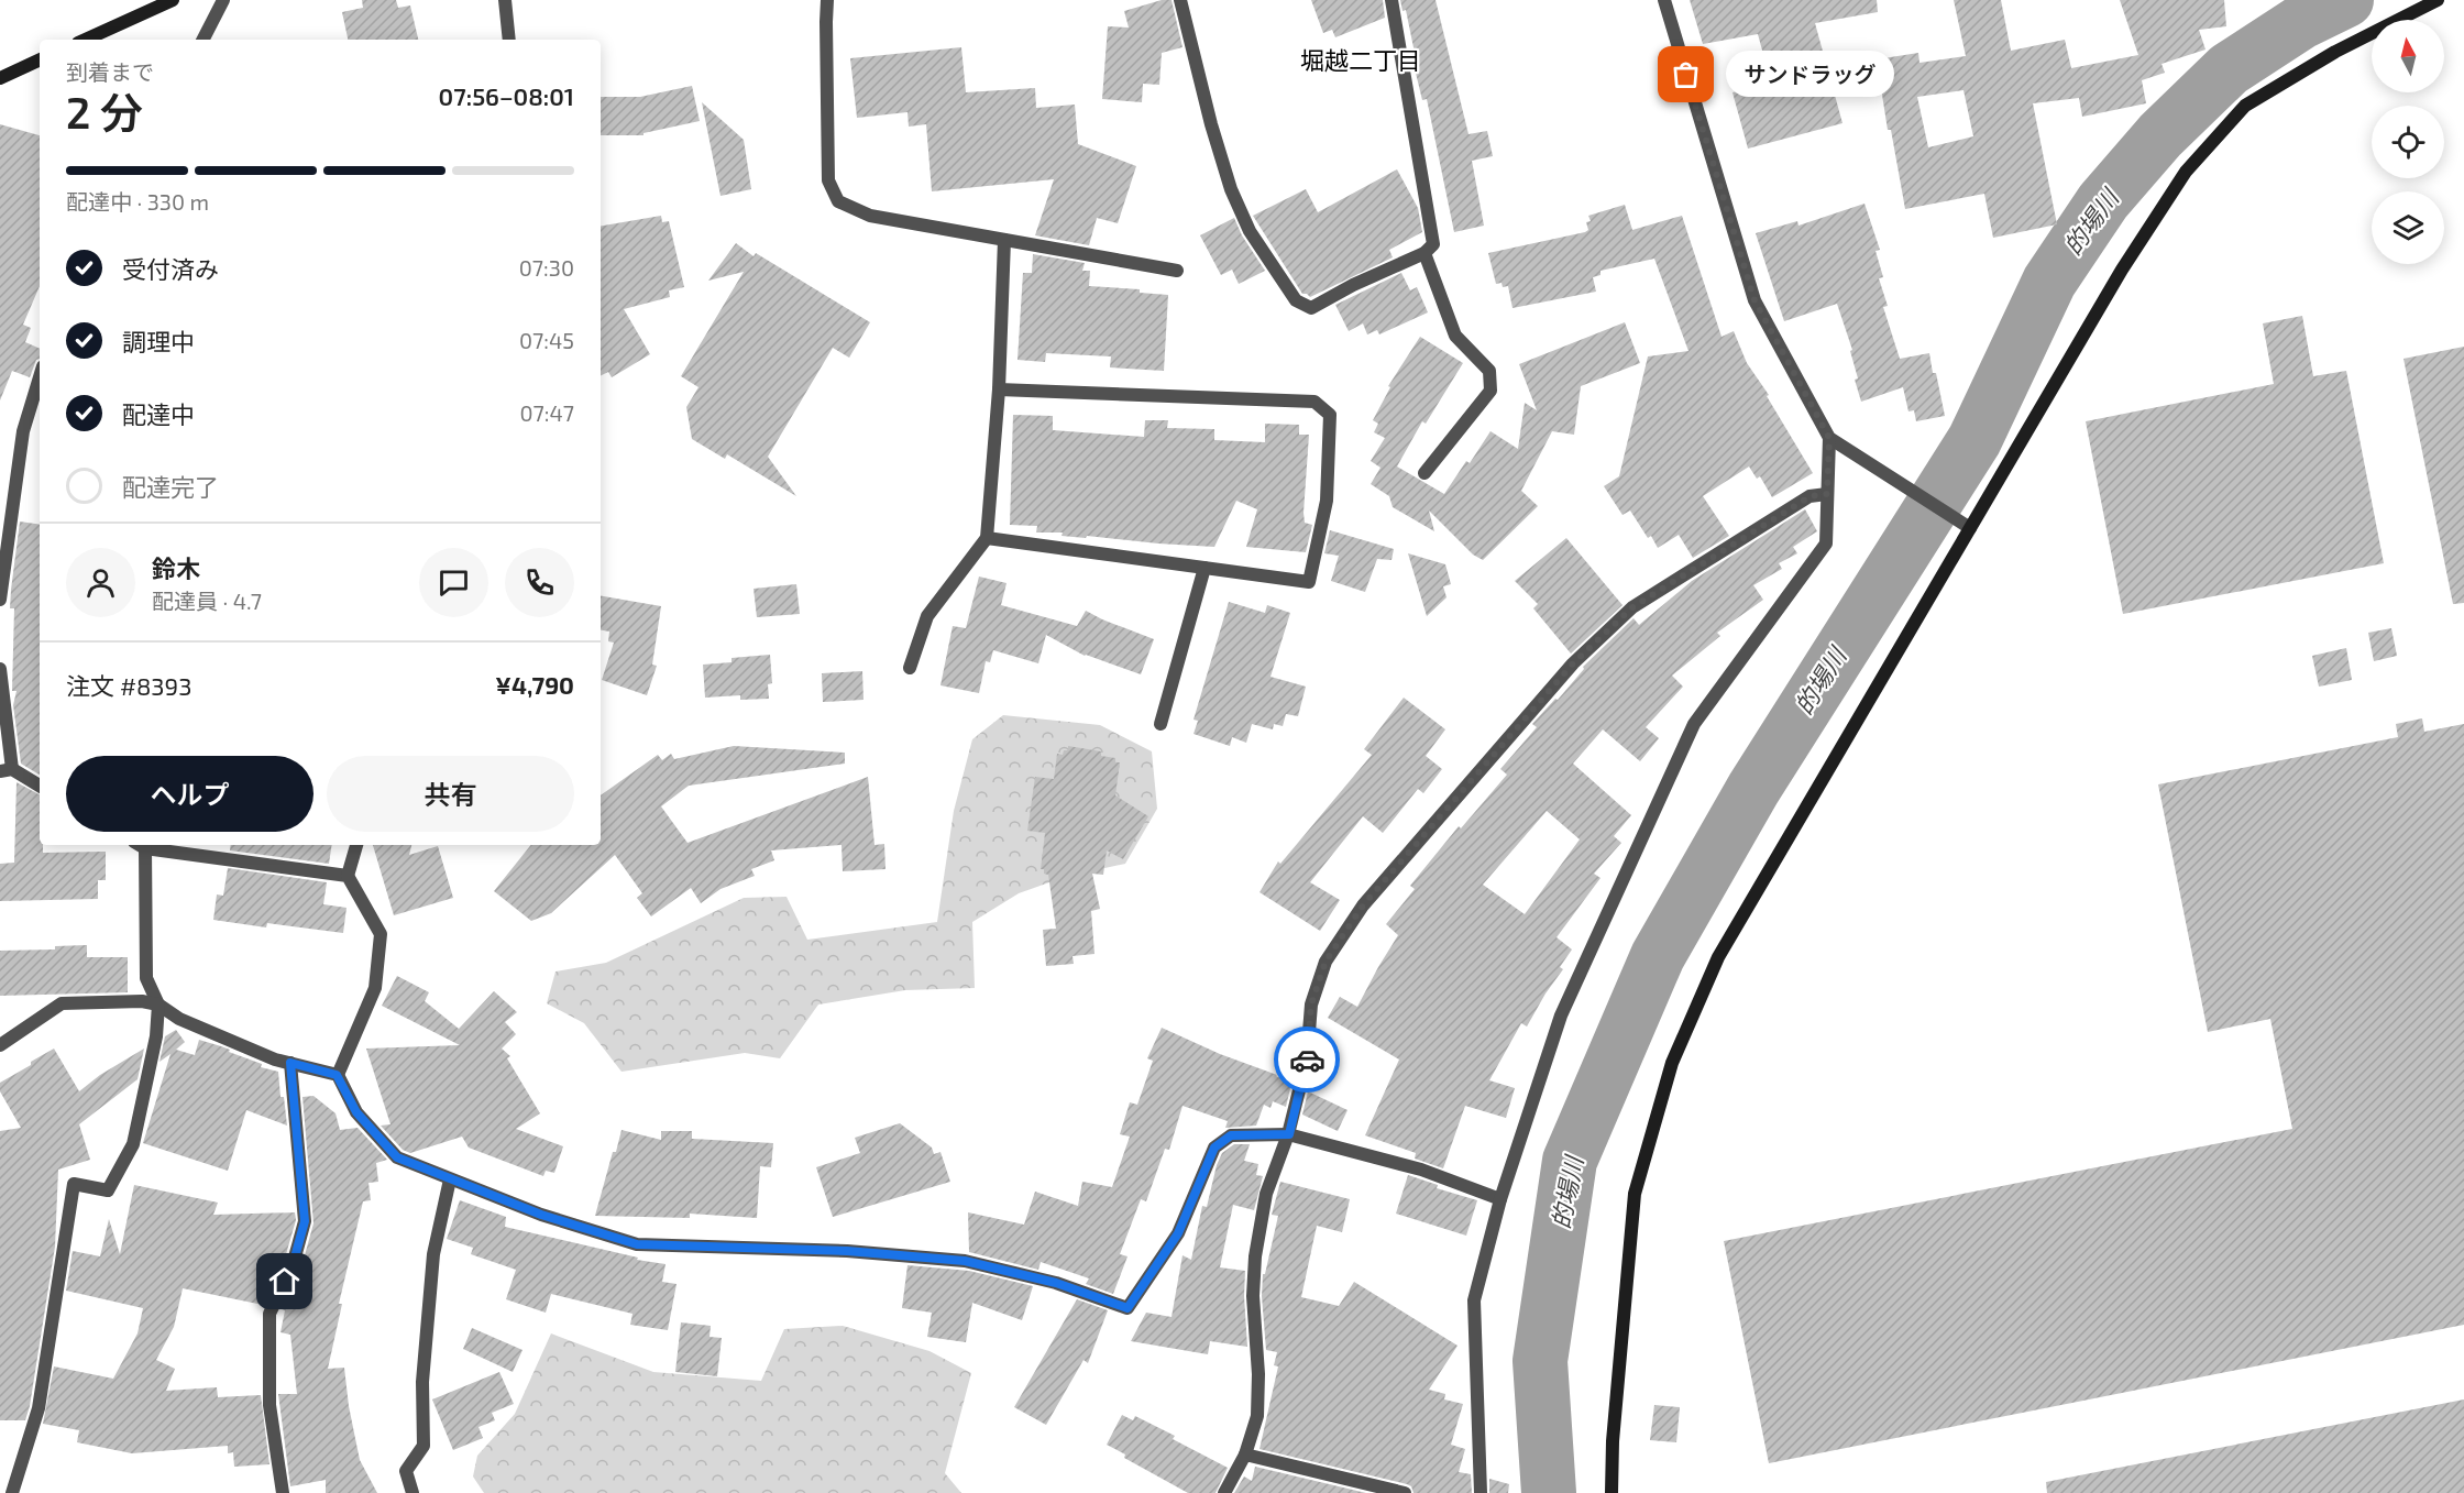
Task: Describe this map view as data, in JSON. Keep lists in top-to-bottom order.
{
  "districts": ["堀越二丁目"],
  "water": ["的場川"],
  "places": ["サンドラッグ"],
  "north": "top",
  "page": {
    "heading": ["2 分", "到着まで", "07:56–08:01"],
    "panel": [
      "鈴木",
      "配達員 · 4.7",
      "注文 #8393",
      "¥4,790"
    ],
    "bubble": "サンドラッグ",
    "bar": "配達中 · 330 m",
    "list": [
      ["受付済み", "07:30"],
      ["調理中", "07:45"],
      ["配達中", "07:47"],
      "配達完了"
    ],
    "buttons": ["ヘルプ", "共有"]
  }
}
